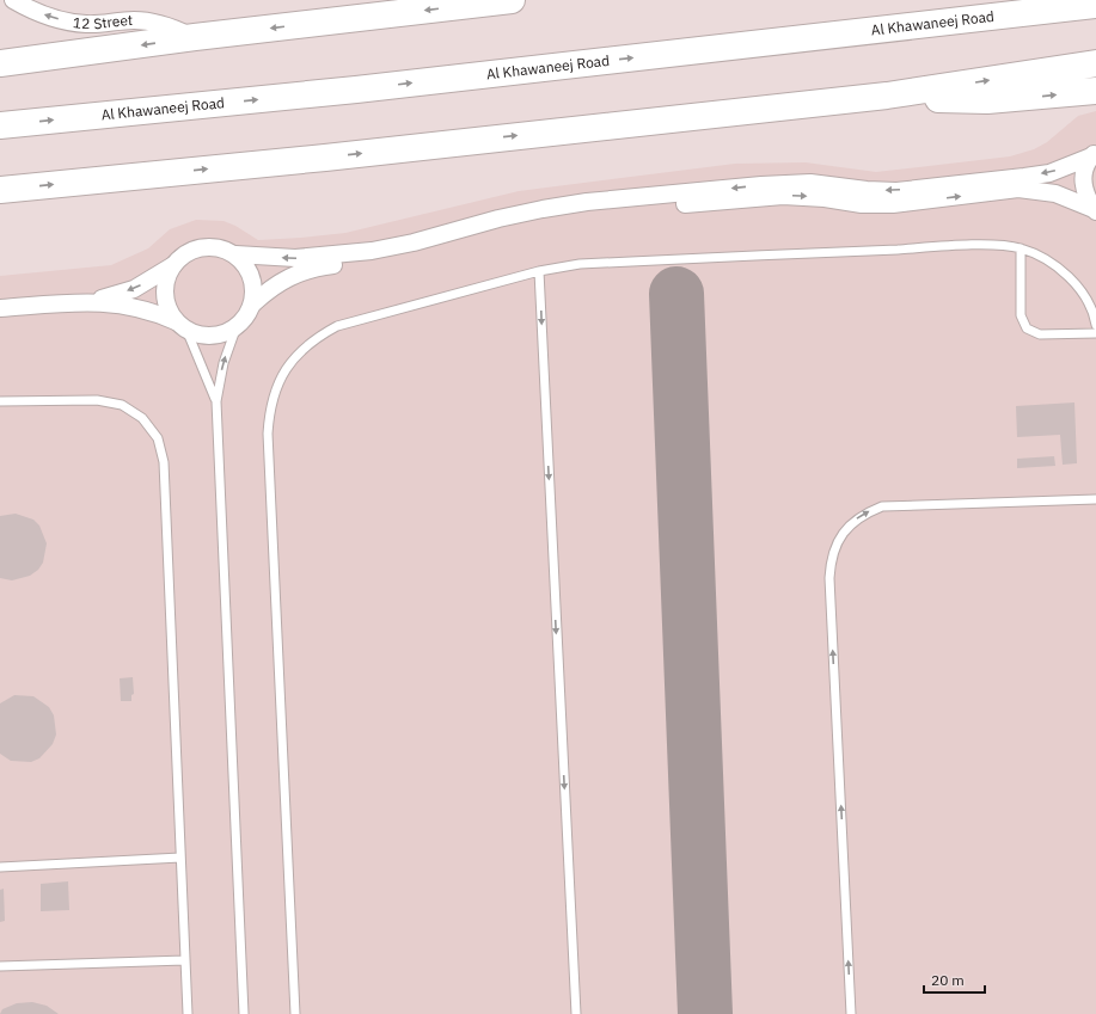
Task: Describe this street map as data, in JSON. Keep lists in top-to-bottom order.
{
  "streets": {
    "main road": ["Al Khawaneej Road"],
    "street": ["12 Street"]
  },
  "one_way": ["12 Street"],
  "scale_bar": "20 m"
}
